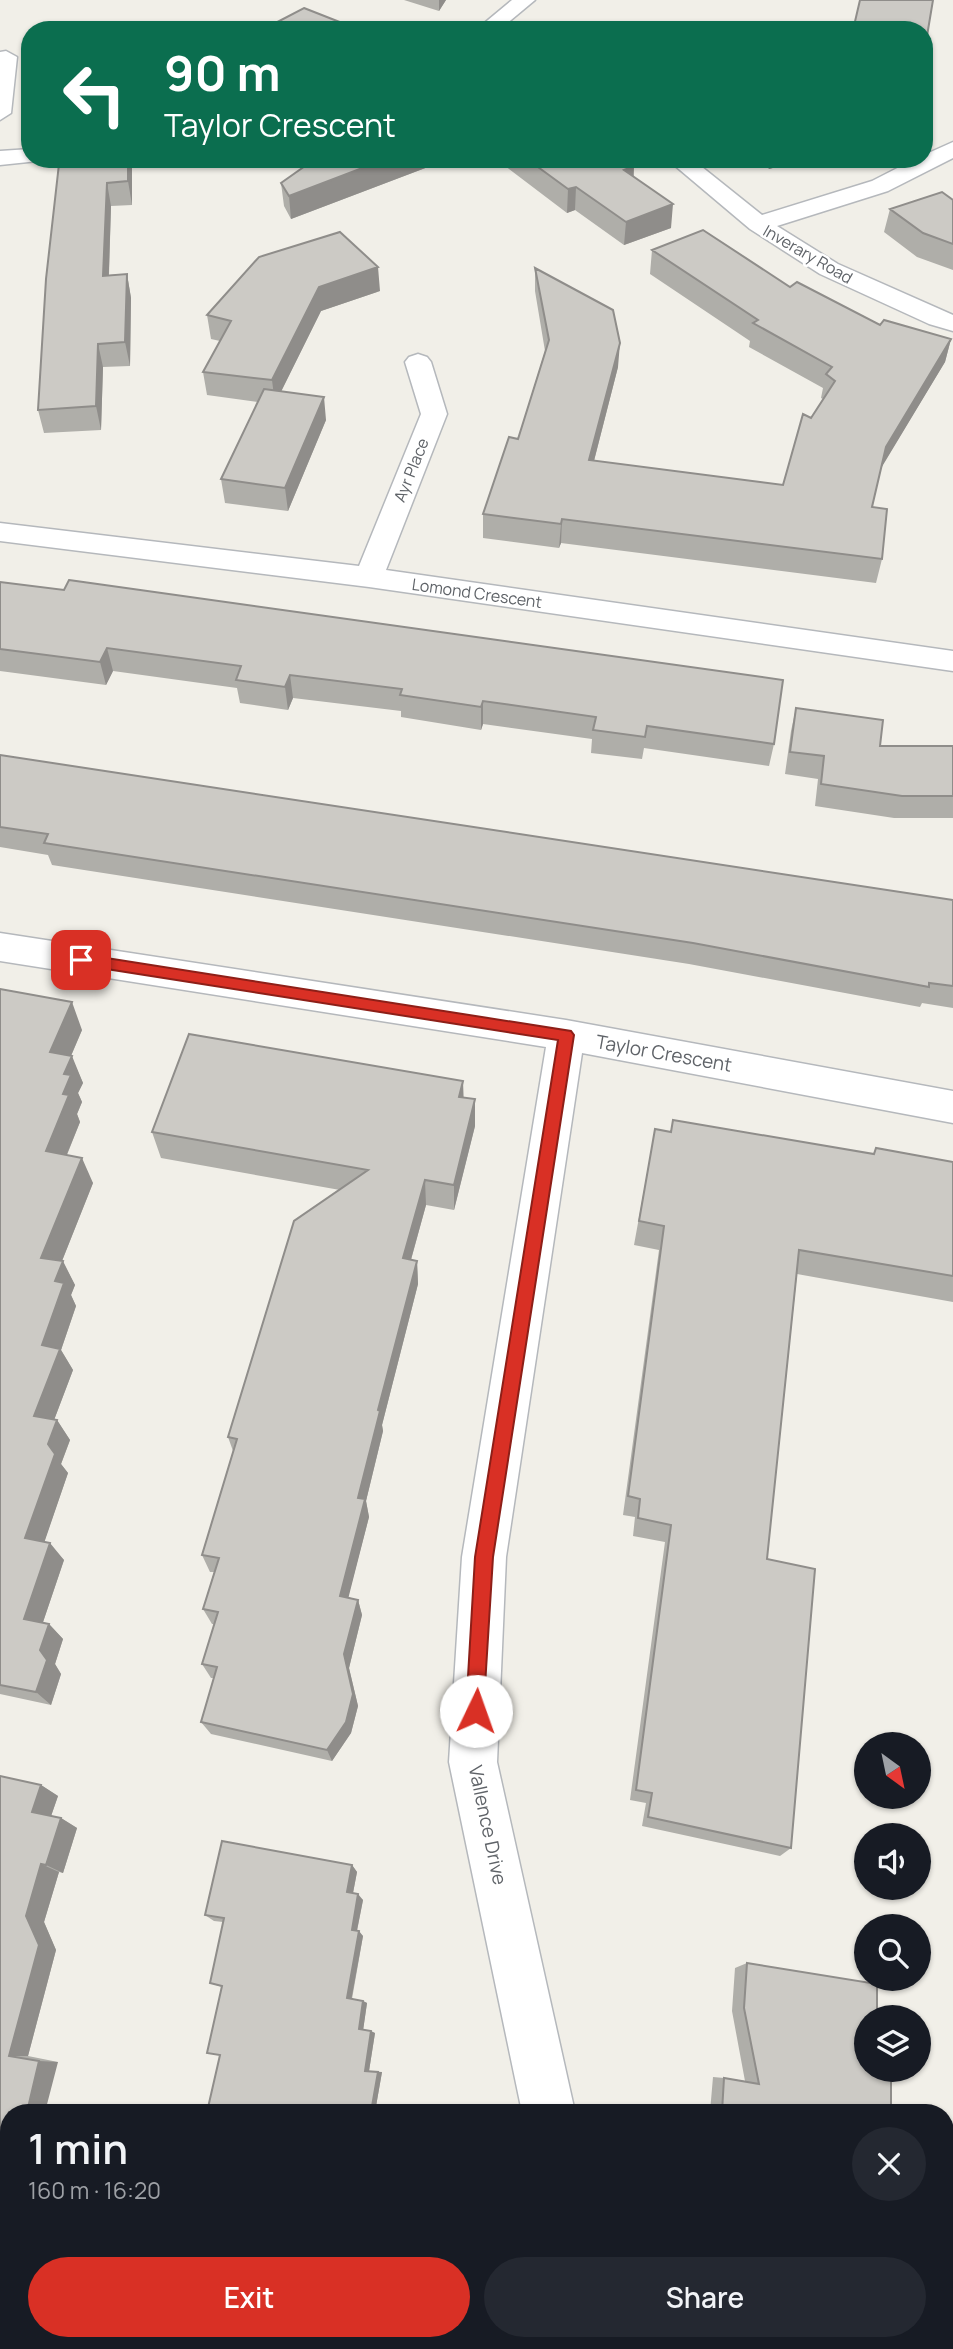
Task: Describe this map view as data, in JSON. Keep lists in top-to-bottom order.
{
  "streets": {
    "street": [
      "Inverary Road",
      "Ayr Place",
      "Lomond Crescent",
      "Taylor Crescent",
      "Vallence Drive"
    ]
  },
  "crossings": [
    ["Ayr Place", "Lomond Crescent"],
    ["Taylor Crescent", "Vallence Drive"]
  ],
  "north": "bottom right",
  "page": {
    "turn": ["90 m", "Taylor Crescent"],
    "heading": ["1 min", "160 m · 16:20"],
    "buttons": ["Exit", "Share"]
  }
}
